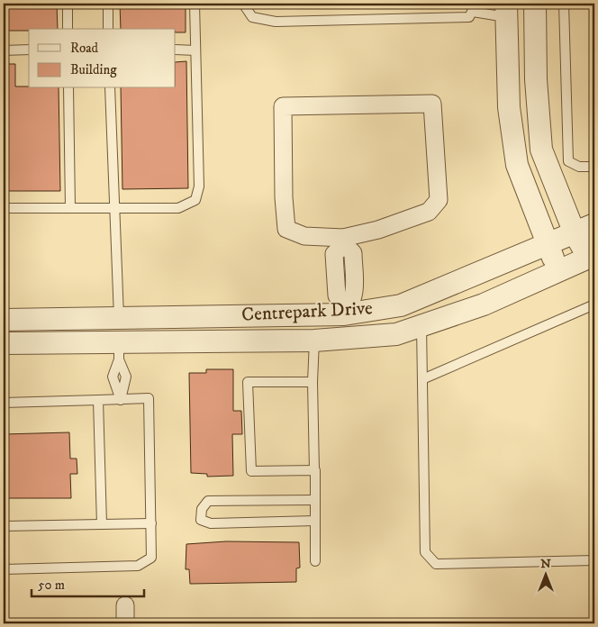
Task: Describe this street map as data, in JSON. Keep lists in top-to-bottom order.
{
  "streets": {
    "street": ["Centrepark Drive"]
  },
  "legend": ["Road", "Building"],
  "scale_bar": "50 m",
  "north": "top"
}
